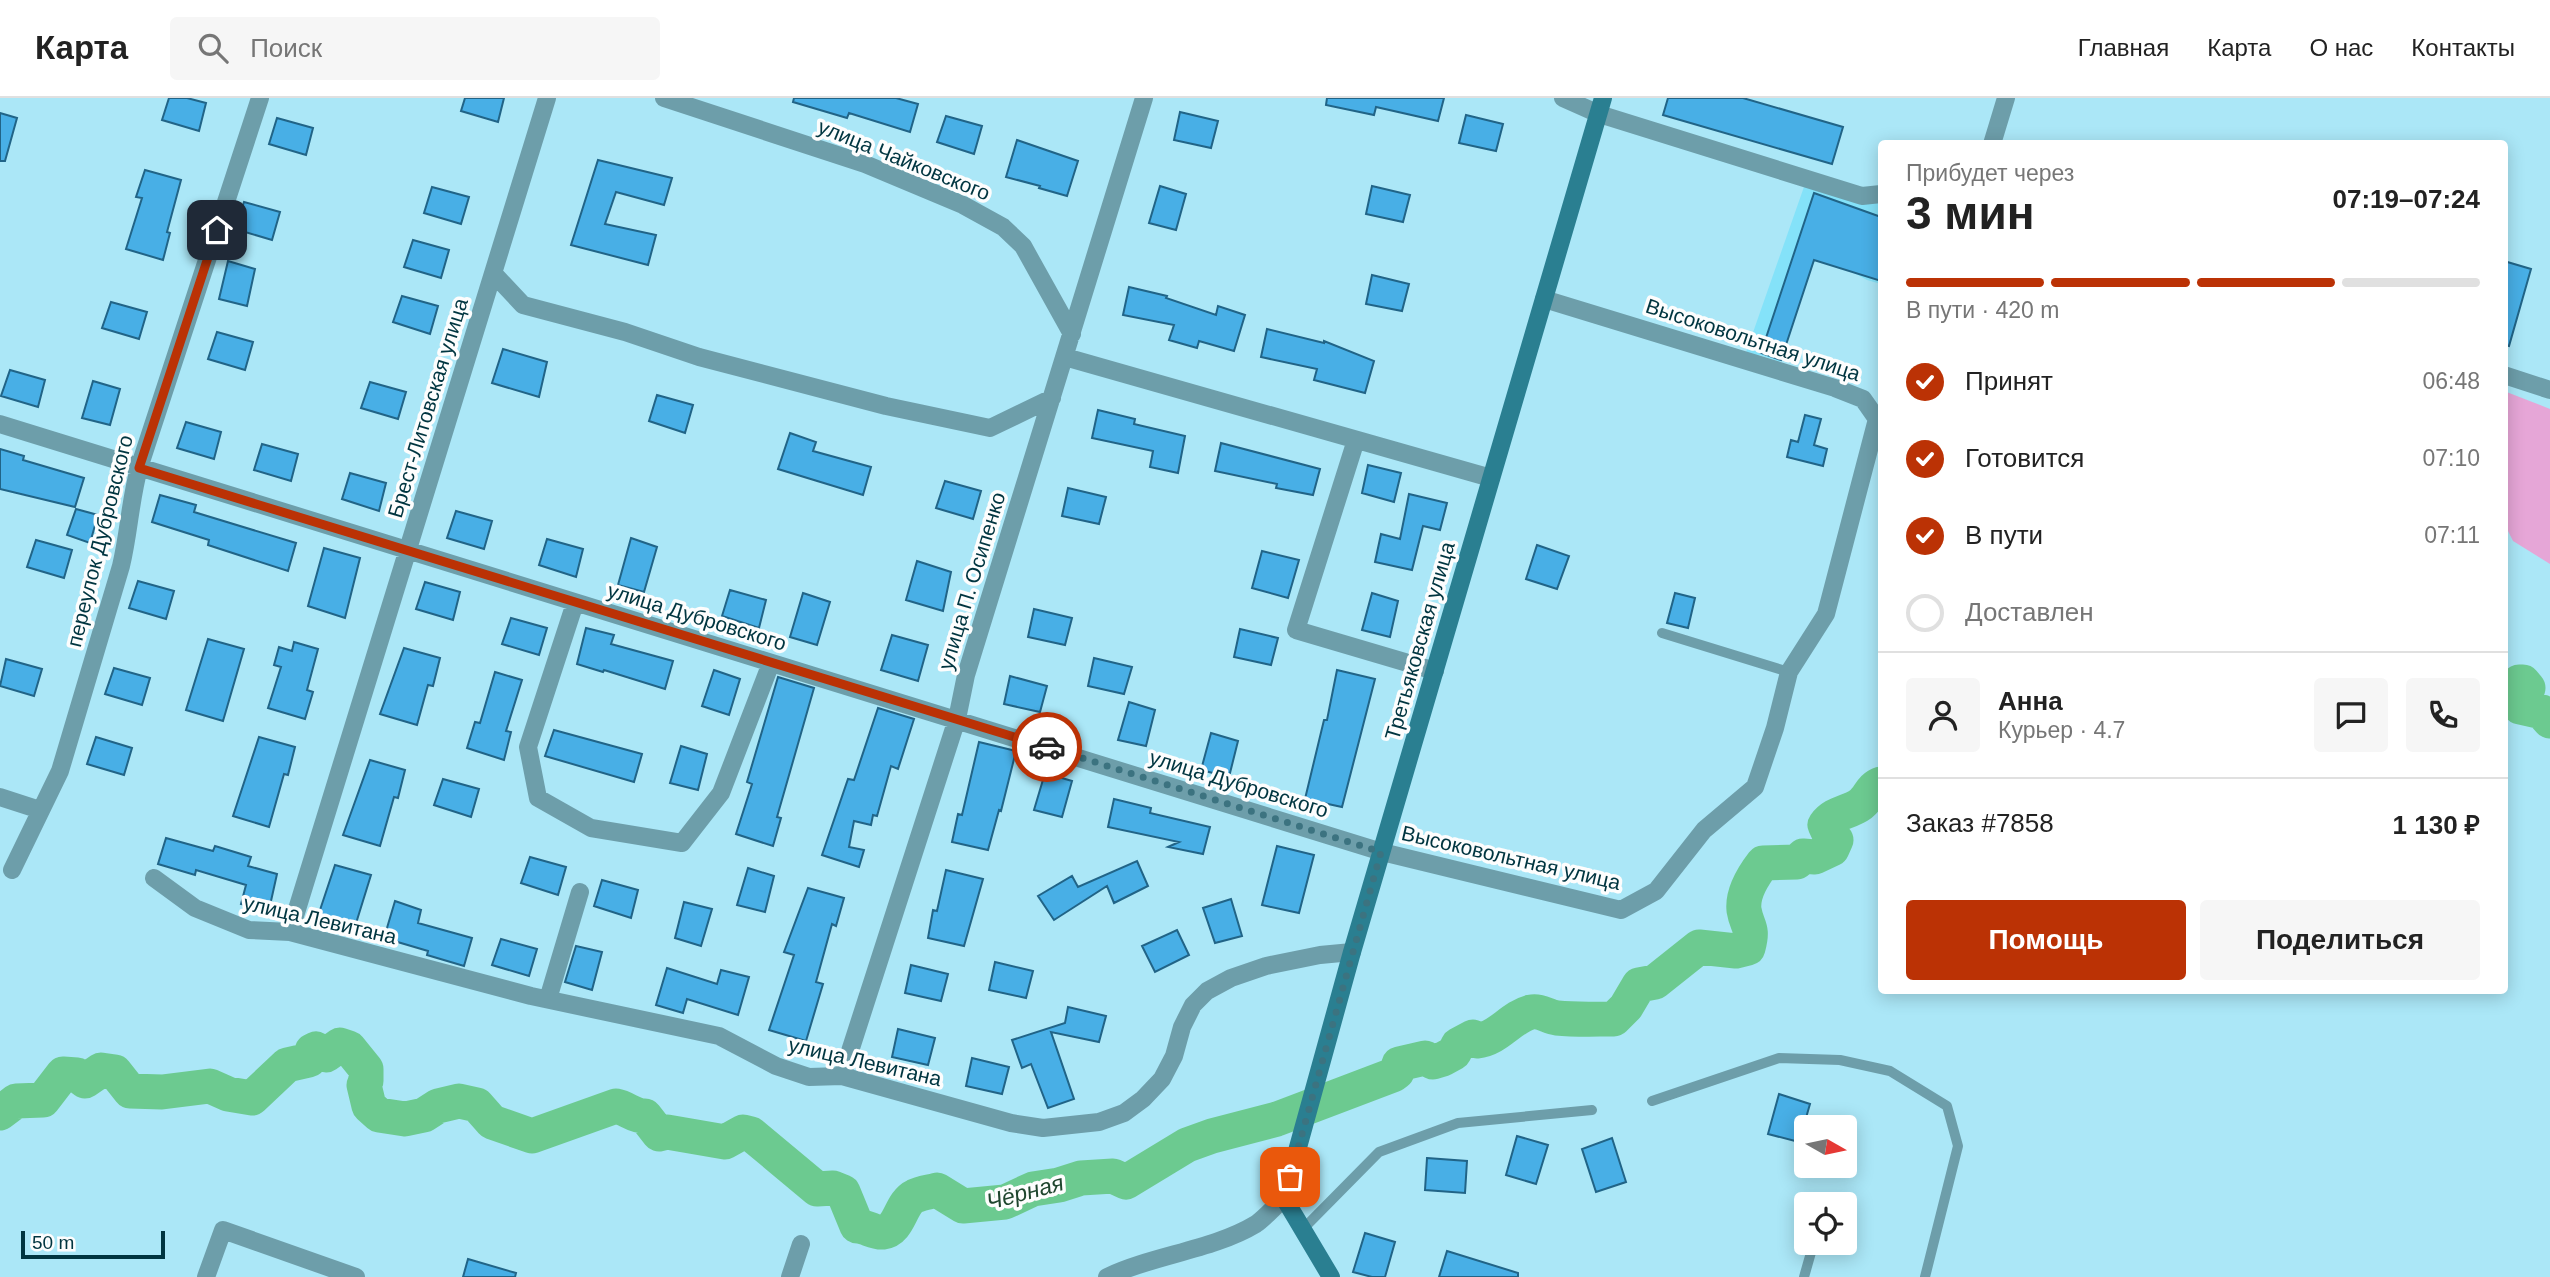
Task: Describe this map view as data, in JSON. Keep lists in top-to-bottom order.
{
  "streets": {
    "street": [
      "улица Чайковского",
      "Высоковольтная улица",
      "Брест-Литовская улица",
      "переулок Дубровского",
      "улица П. Осипенко",
      "улица Дубровского",
      "Третьяковская улица",
      "улица Левитана"
    ]
  },
  "crossings": [
    ["улица Чайковского", "улица П. Осипенко"],
    ["Высоковольтная улица", "улица Дубровского"],
    ["Высоковольтная улица", "Третьяковская улица"],
    ["Брест-Литовская улица", "улица Дубровского"],
    ["Брест-Литовская улица", "улица Левитана"],
    ["переулок Дубровского", "улица Дубровского"],
    ["улица П. Осипенко", "улица Дубровского"],
    ["улица П. Осипенко", "улица Левитана"],
    ["улица Дубровского", "Третьяковская улица"],
    ["Третьяковская улица", "улица Левитана"]
  ],
  "water": ["Чёрная"],
  "scale_bar": "50 m",
  "north": "right",
  "page": {
    "header": "Карта",
    "search": "Поиск",
    "nav": [
      "Главная",
      "Карта",
      "О нас",
      "Контакты"
    ],
    "heading": ["3 мин", "Прибудет через", "07:19–07:24"],
    "panel": [
      "Анна",
      "Курьер · 4.7",
      "Заказ #7858",
      "1 130 ₽"
    ],
    "bar": "В пути · 420 m",
    "list": [
      ["Принят", "06:48"],
      ["Готовится", "07:10"],
      ["В пути", "07:11"],
      "Доставлен"
    ],
    "buttons": ["Помощь", "Поделиться"],
    "scale": "50 m"
  }
}
